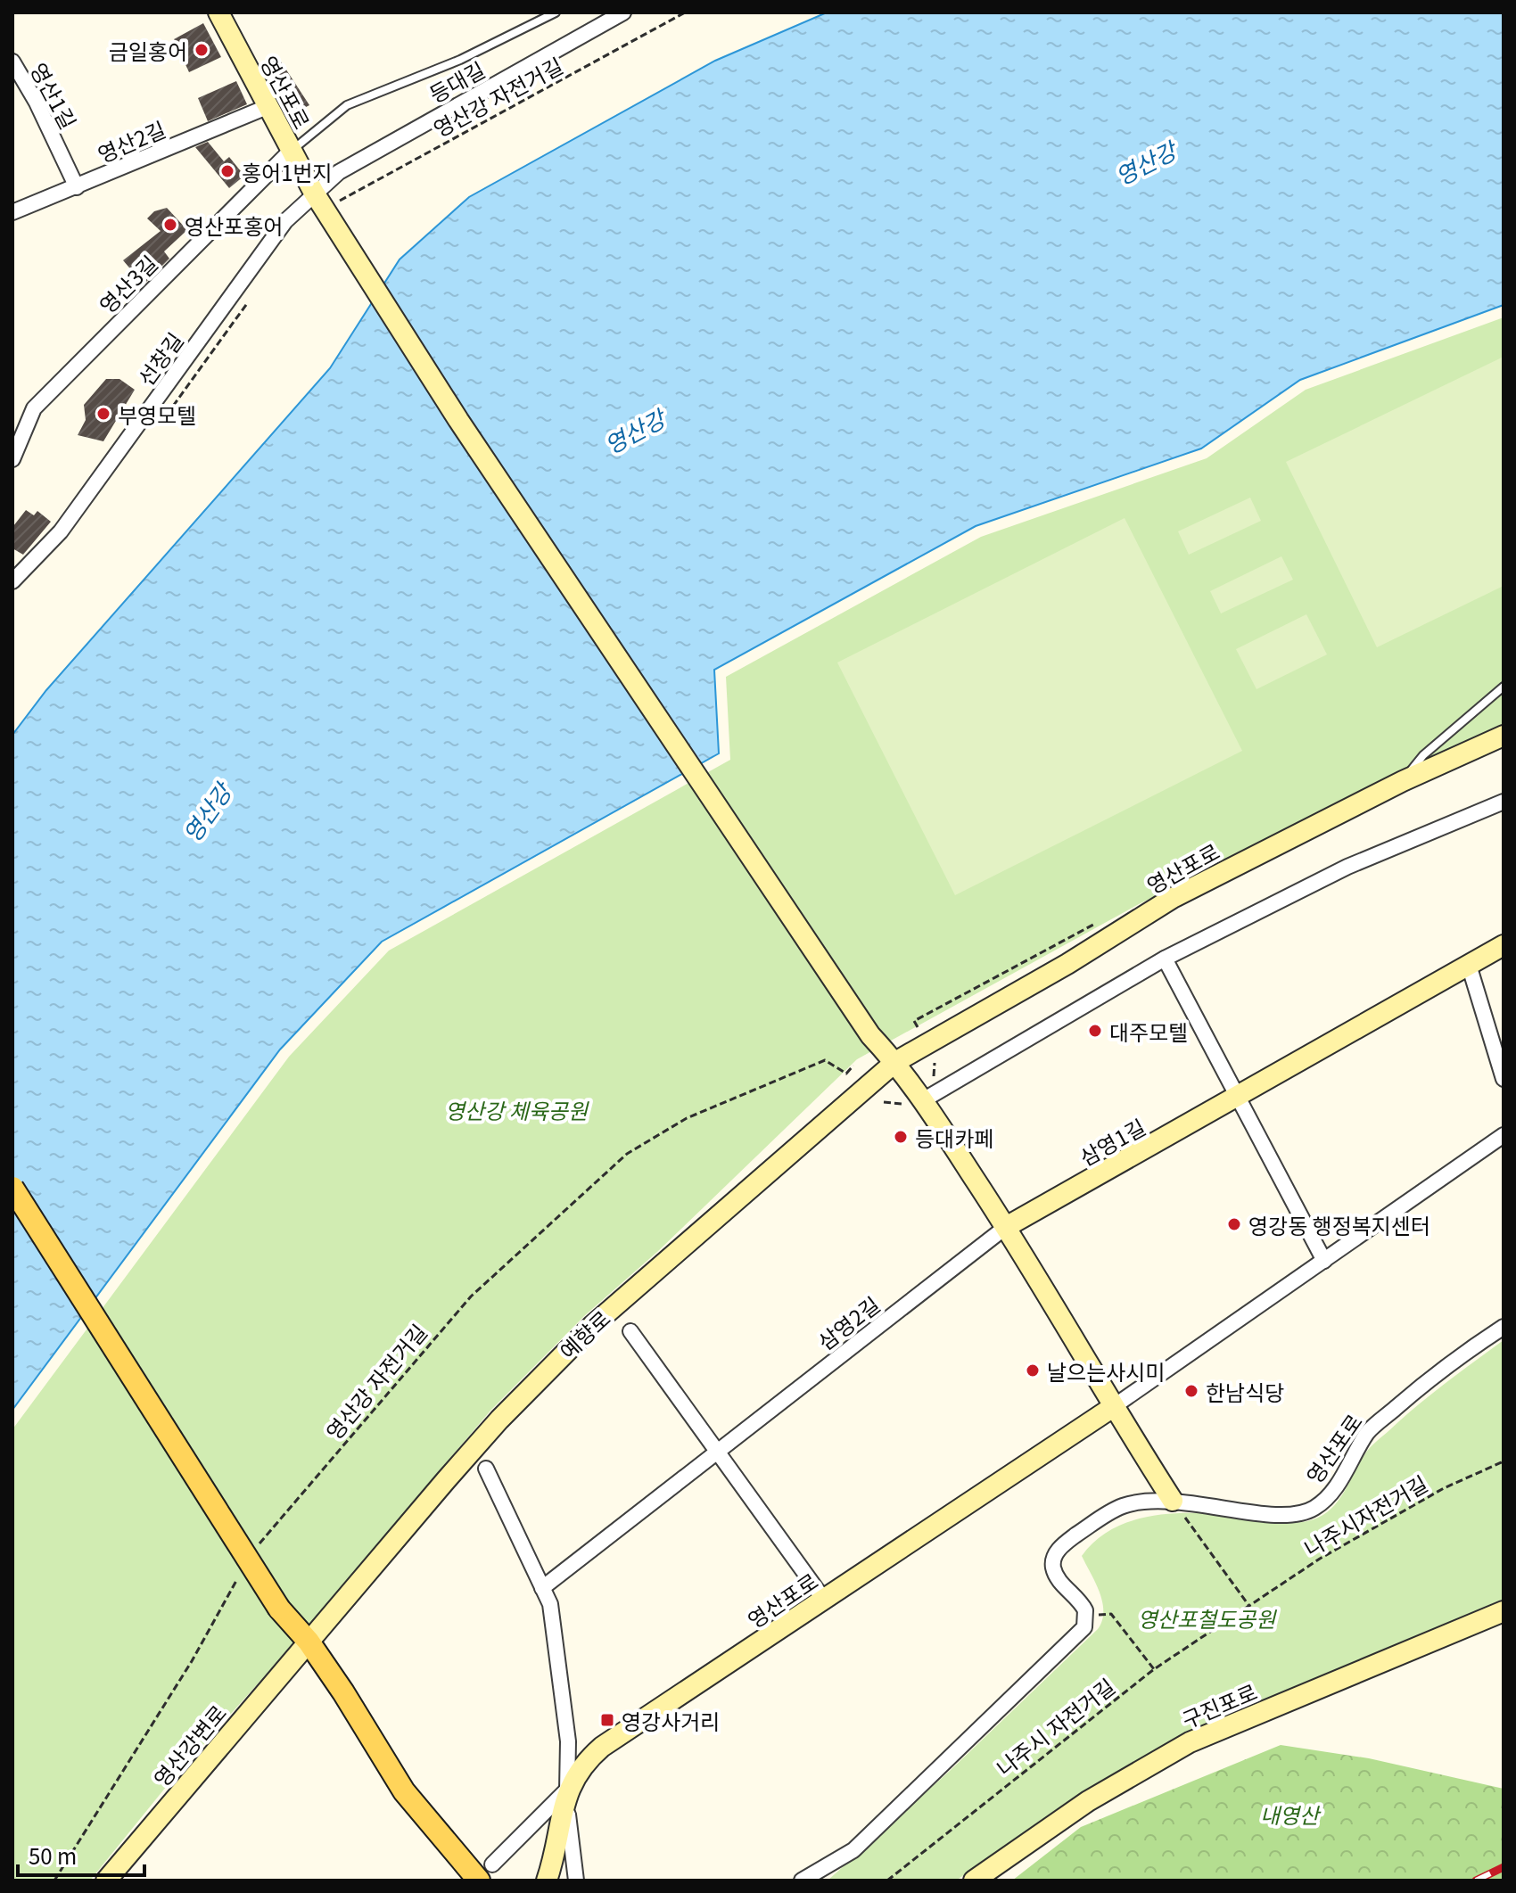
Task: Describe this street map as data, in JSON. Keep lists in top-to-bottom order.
{
  "streets": {
    "street": [
      "등대길",
      "영산포로",
      "영산1길",
      "영산2길",
      "영산3길",
      "선창길",
      "삼영1길",
      "삼영2길",
      "예향로",
      "구진포로",
      "영산강변로"
    ],
    "path": ["영산강 자전거길", "나주시자전거길", "나주시 자전거길"]
  },
  "crossings": [
    ["등대길", "영산포로"],
    ["등대길", "선창길"],
    ["영산포로", "영산강 자전거길"],
    ["영산포로", "영산2길"],
    ["영산포로", "영산3길"],
    ["영산포로", "선창길"],
    ["영산포로", "예향로"],
    ["영산1길", "영산2길"],
    ["삼영1길", "삼영2길"],
    ["예향로", "영산강변로"],
    ["나주시자전거길", "나주시 자전거길"]
  ],
  "water": ["영산강"],
  "parks": ["영산강 체육공원", "영산포철도공원", "내영산"],
  "places": {
    "other": [
      "금일홍어",
      "홍어1번지",
      "영산포홍어",
      "부영모텔",
      "대주모텔",
      "등대카페",
      "영강동 행정복지센터",
      "날으는사시미",
      "한남식당"
    ],
    "transit": ["영강사거리"]
  },
  "scale_bar": "50 m"
}
